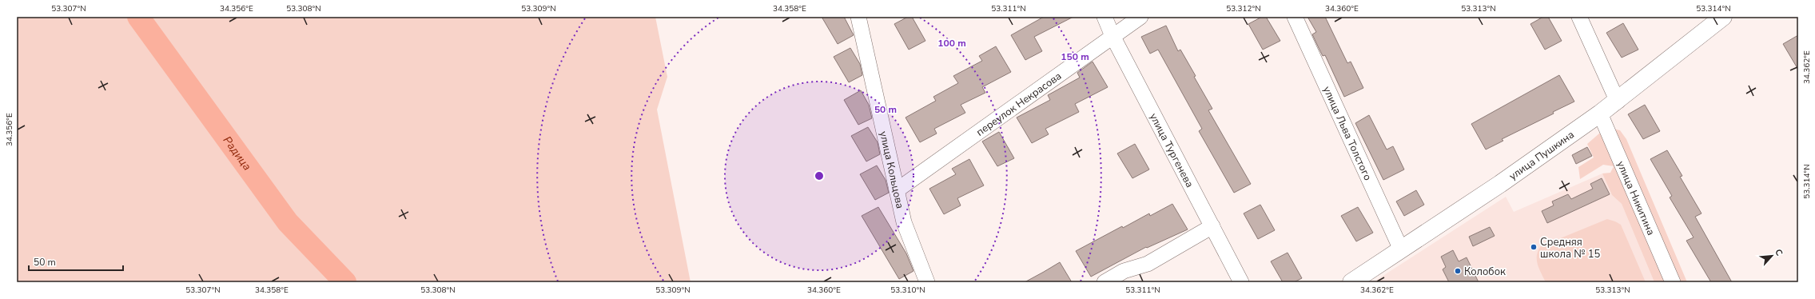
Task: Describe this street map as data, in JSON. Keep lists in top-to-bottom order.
{
  "streets": {
    "street": [
      "переулок Некрасова",
      "улица Льва Толстого",
      "улица Тургенева",
      "улица Пушкина",
      "улица Кольцова",
      "улица Никитина"
    ]
  },
  "crossings": [
    ["переулок Некрасова", "улица Тургенева"],
    ["переулок Некрасова", "улица Кольцова"],
    ["улица Льва Толстого", "улица Пушкина"],
    ["улица Пушкина", "улица Никитина"]
  ],
  "water": ["Радица"],
  "places": ["Средняя школа № 15", "Колобок"],
  "scale_bar": "50 m",
  "north": "top right",
  "coordinates": [
    "53.307°N",
    "34.356°E",
    "53.308°N",
    "53.309°N",
    "34.358°E",
    "53.311°N",
    "53.312°N",
    "34.360°E",
    "53.313°N",
    "53.314°N",
    "34.362°E",
    "53.310°N"
  ],
  "rings": ["100 m", "150 m", "50 m"]
}
